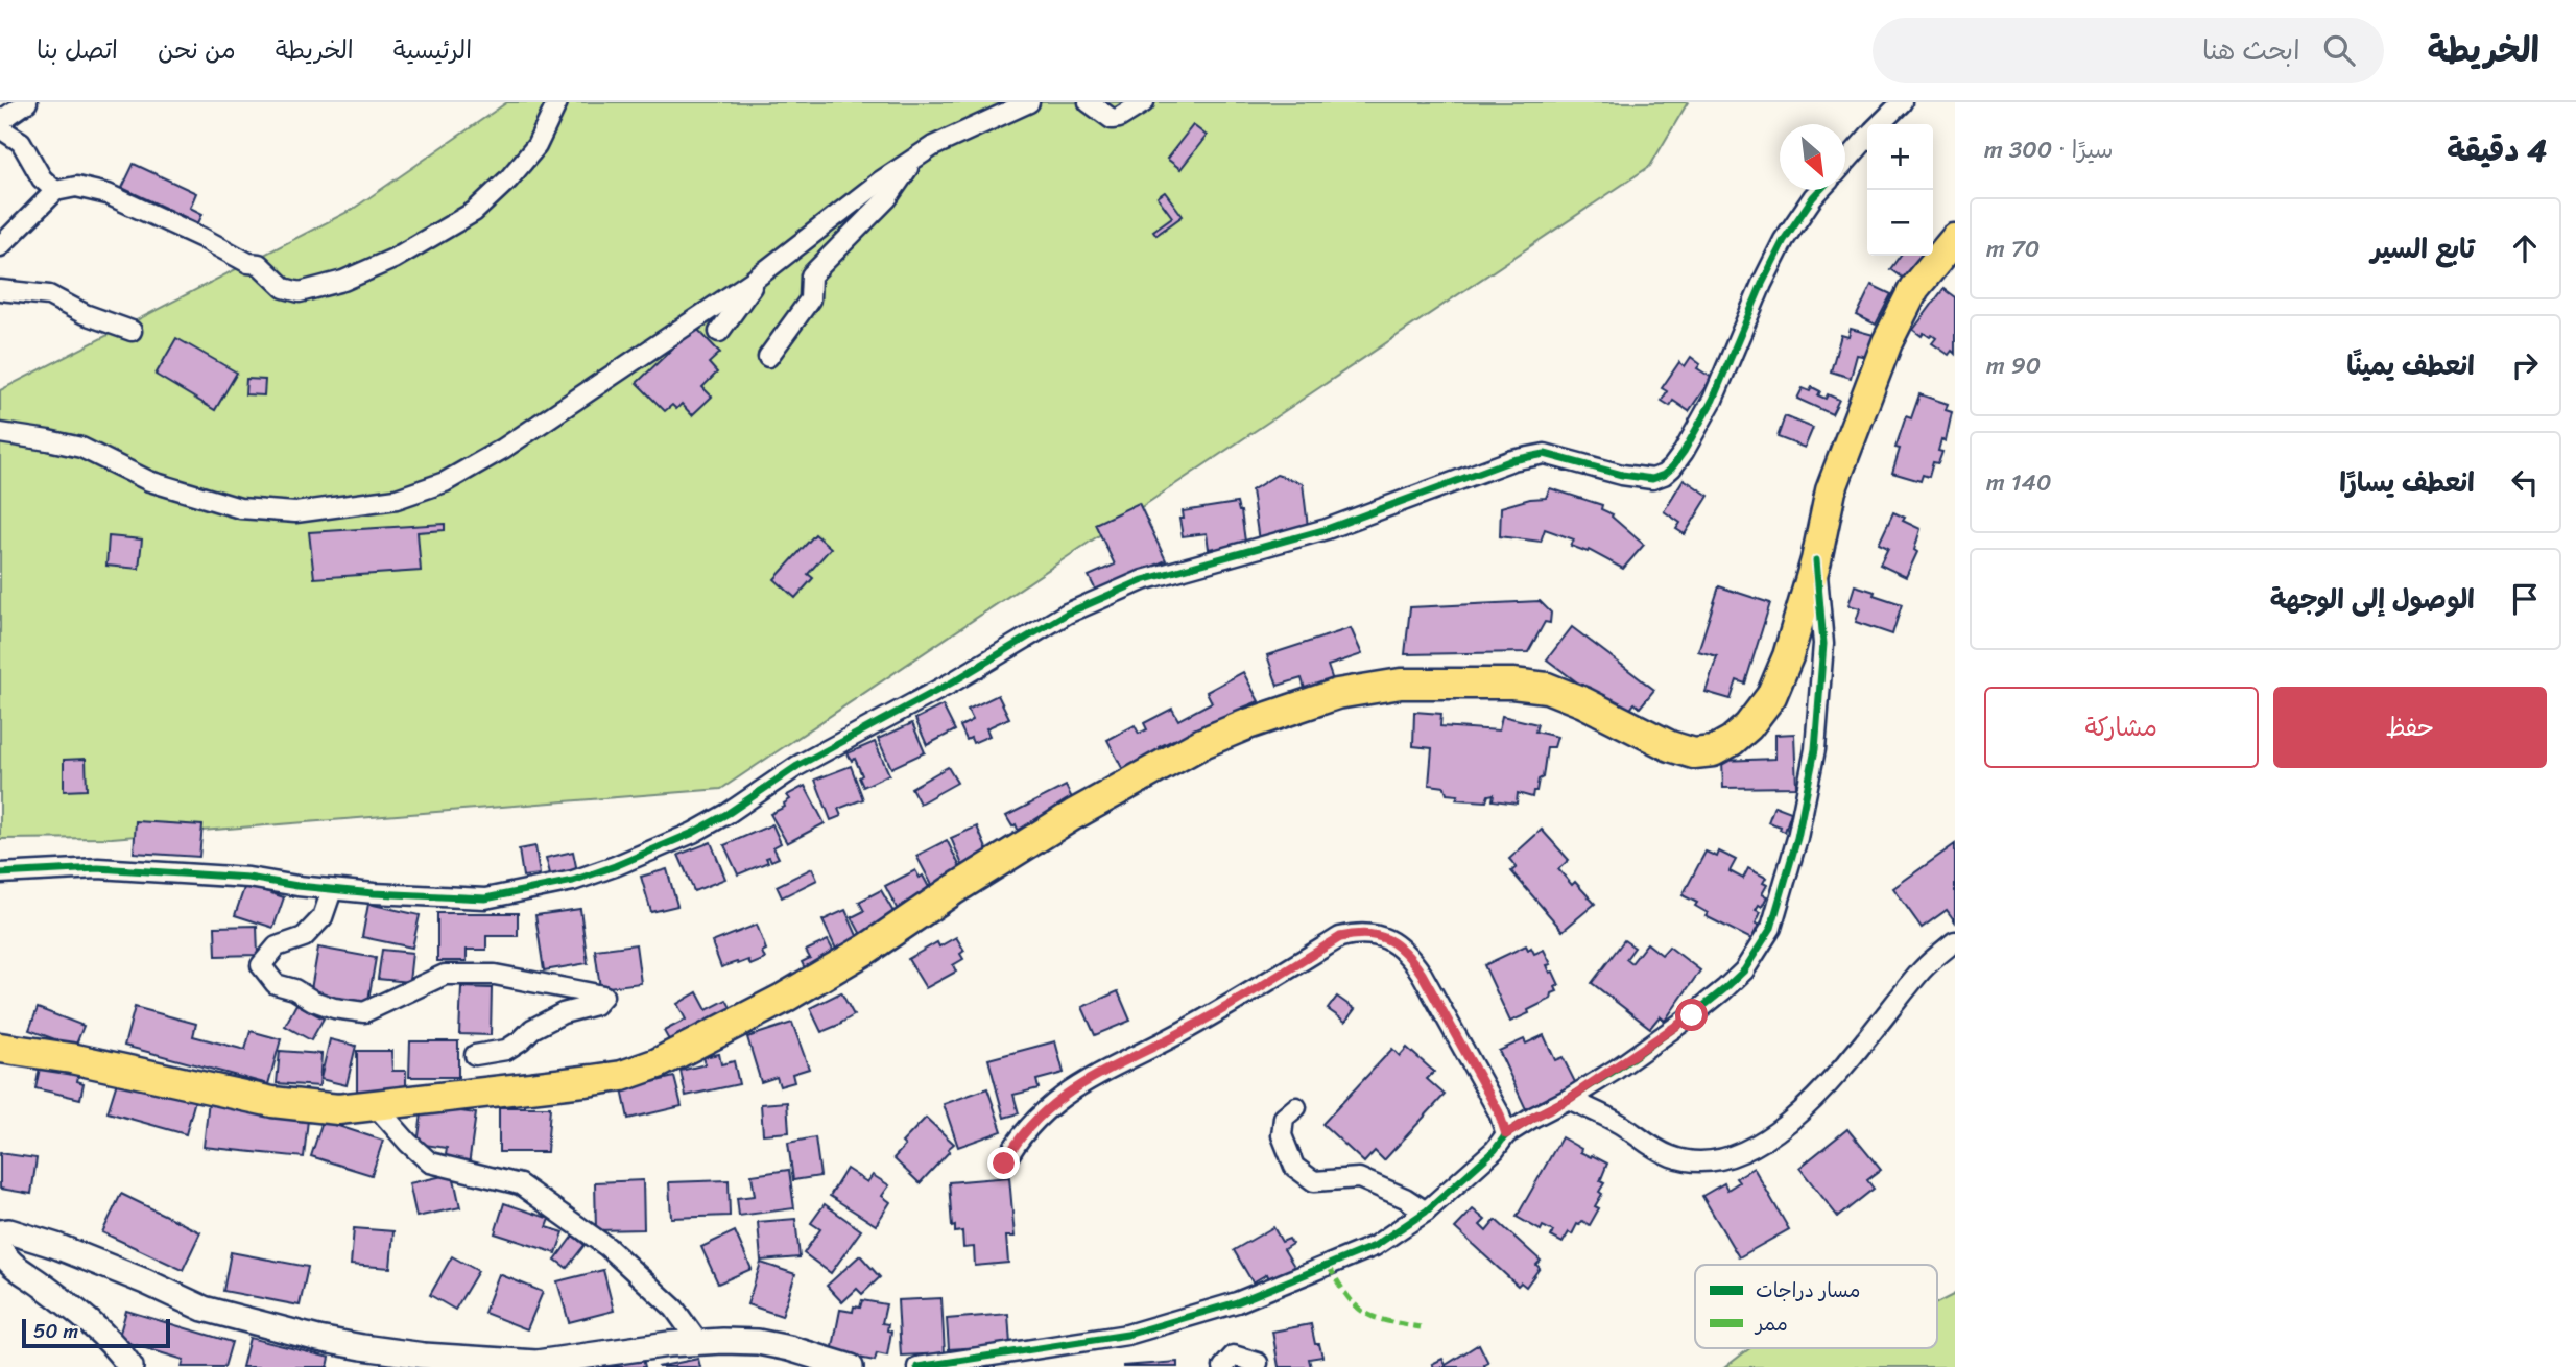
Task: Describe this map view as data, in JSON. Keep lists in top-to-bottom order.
{
  "legend": ["مسار دراجات", "ممر"],
  "scale_bar": "50 m",
  "north": "bottom right",
  "page": {
    "header": "الخريطة",
    "search": "ابحث هنا",
    "nav": [
      "الرئيسية",
      "الخريطة",
      "من نحن",
      "اتصل بنا"
    ],
    "heading": ["4 دقيقة", "سيرًا · 300 m"],
    "map_buttons": ["+", "−"],
    "list": [
      ["تابع السير", "70 m"],
      ["انعطف يمينًا", "90 m"],
      ["انعطف يسارًا", "140 m"],
      "الوصول إلى الوجهة"
    ],
    "buttons": ["حفظ", "مشاركة"],
    "scale": "50 m"
  }
}
